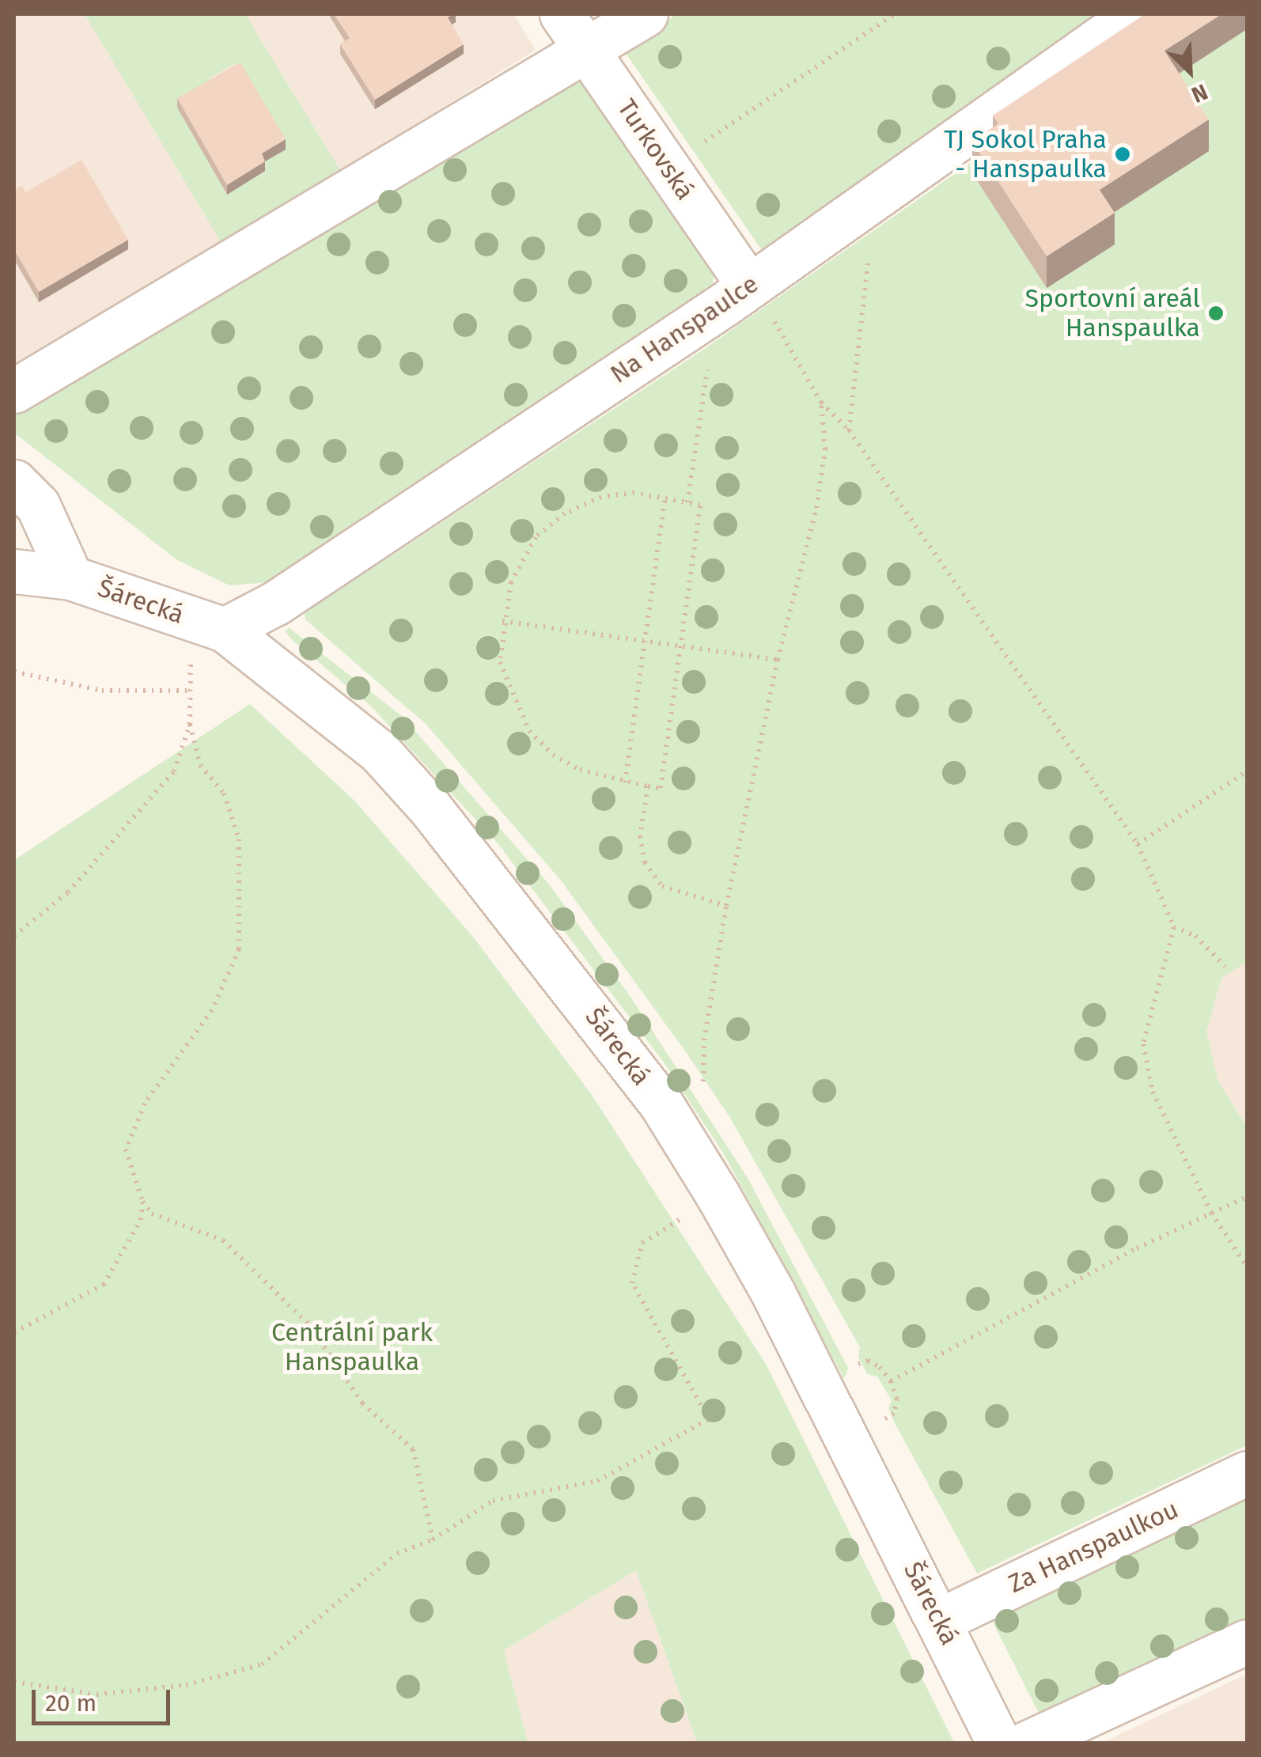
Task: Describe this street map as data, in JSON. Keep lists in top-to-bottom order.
{
  "streets": {
    "street": [
      "Turkovská",
      "Na Hanspaulce",
      "Šárecká",
      "Za Hanspaulkou"
    ]
  },
  "crossings": [
    ["Turkovská", "Na Hanspaulce"],
    ["Na Hanspaulce", "Šárecká"],
    ["Šárecká", "Za Hanspaulkou"]
  ],
  "parks": ["Centrální park Hanspaulka"],
  "places": ["TJ Sokol Praha - Hanspaulka", "Sportovní areál Hanspaulka"],
  "scale_bar": "20 m",
  "north": "bottom right"
}
